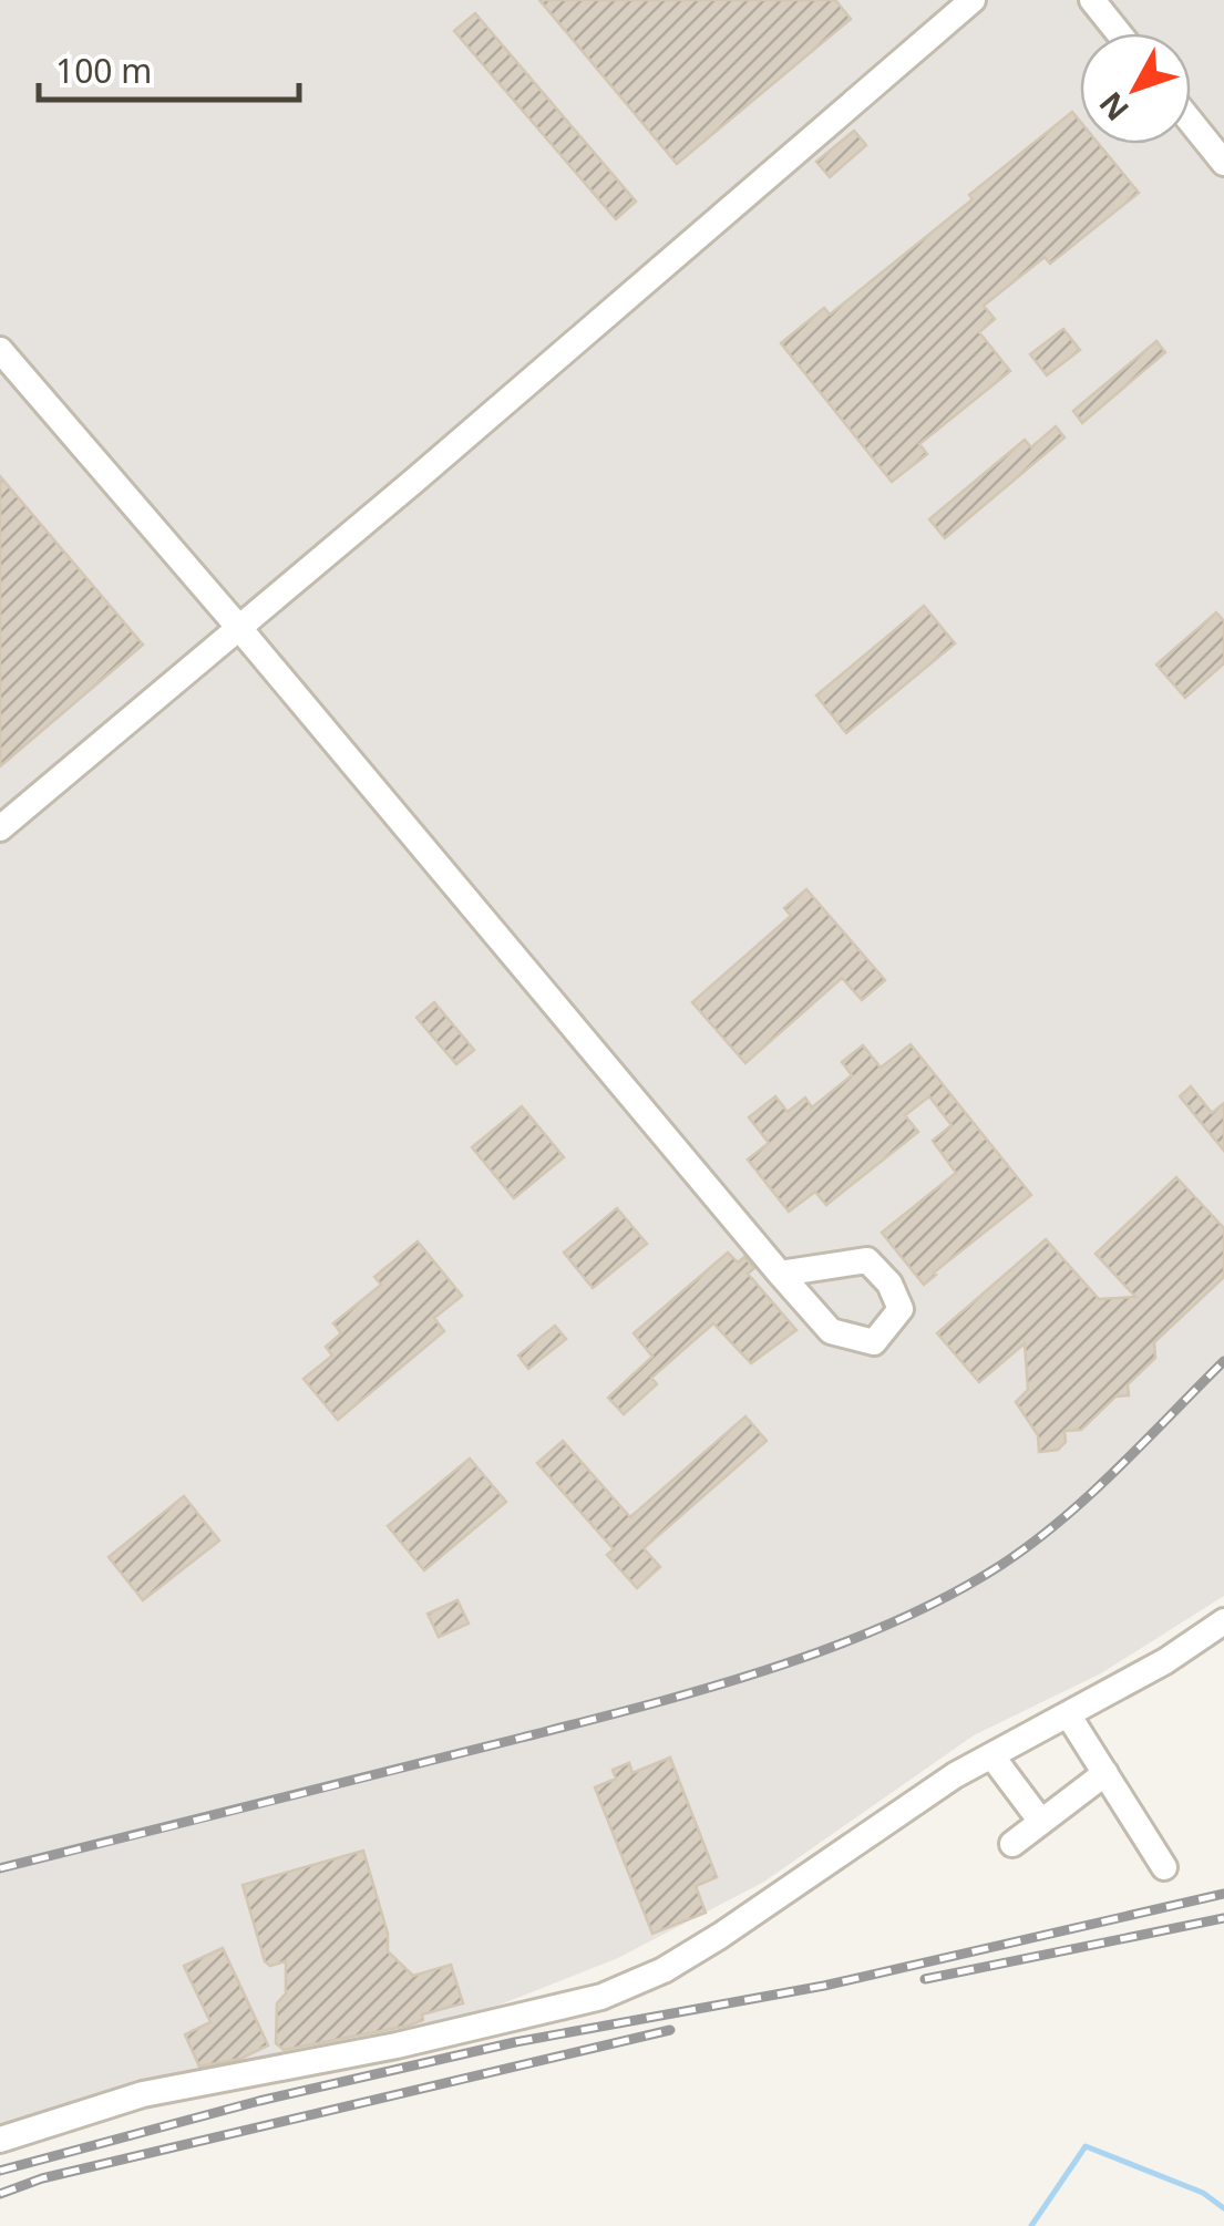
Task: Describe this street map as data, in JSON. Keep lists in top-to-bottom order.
{
  "scale_bar": "100 m",
  "north": "bottom left"
}
